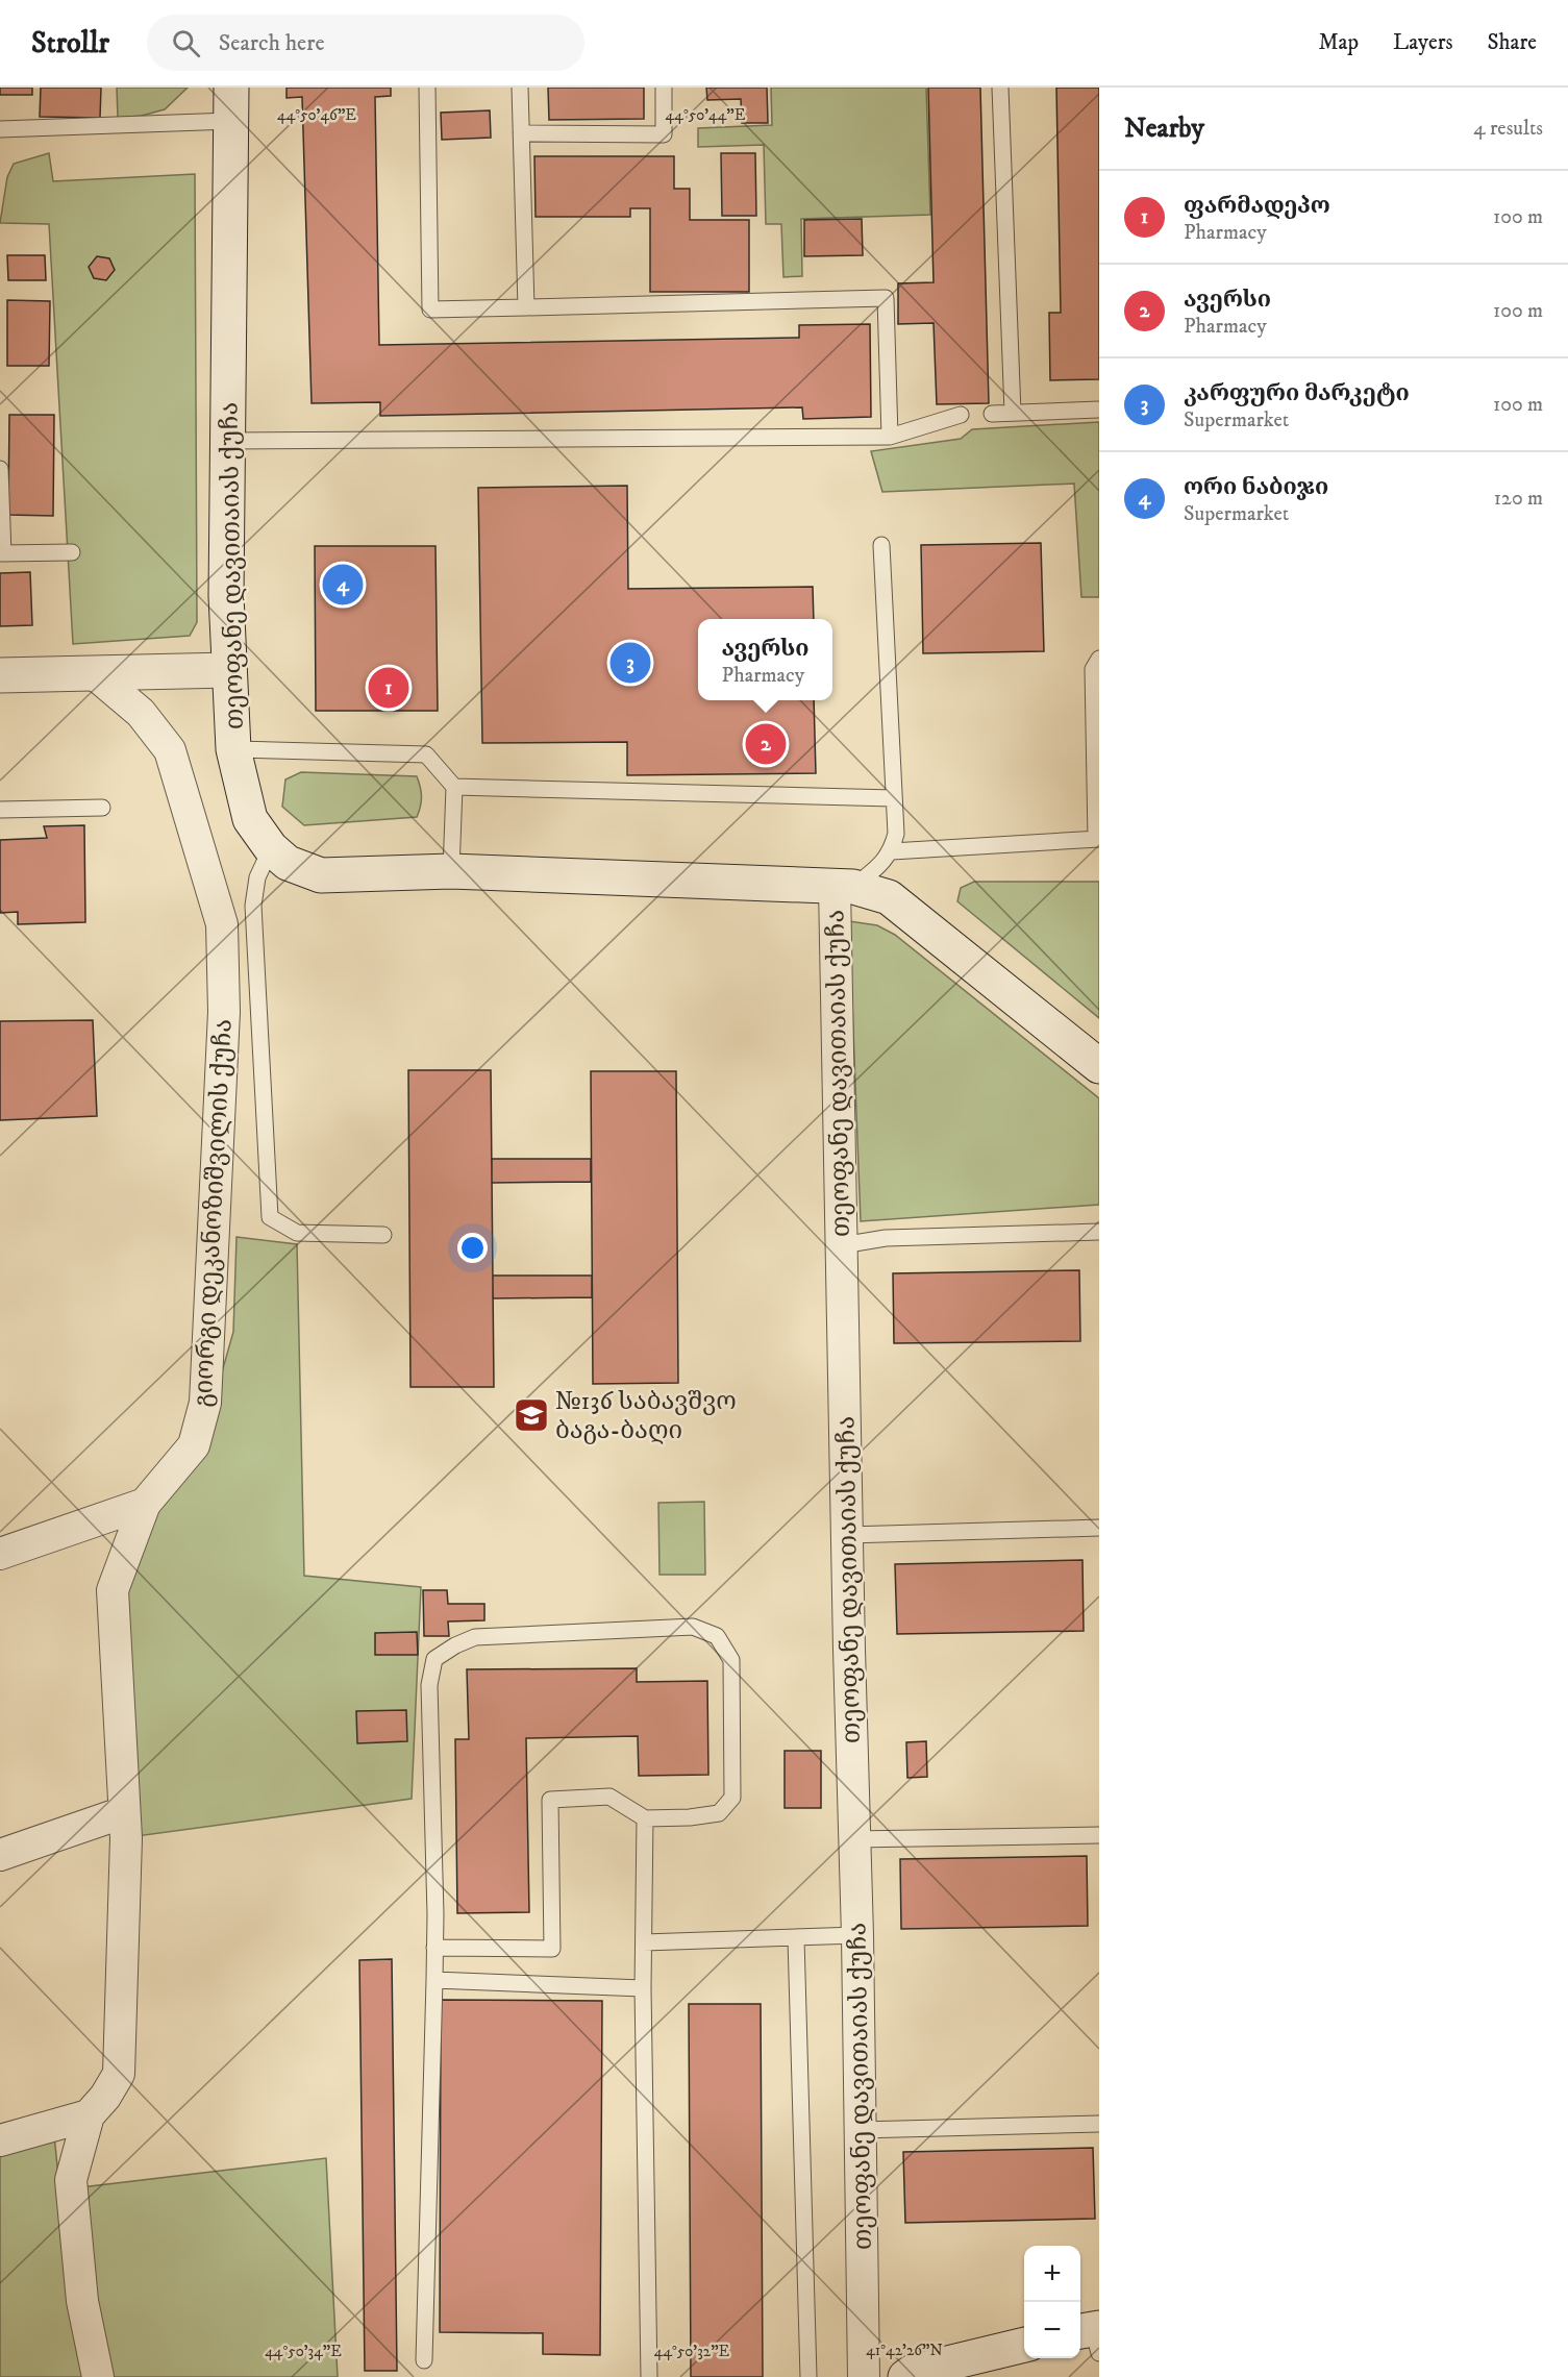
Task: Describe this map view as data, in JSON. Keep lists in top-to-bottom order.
{
  "streets": {
    "main road": ["თეოფანე დავითაიას ქუჩა"],
    "street": ["გიორგი დეკანოზიშვილის ქუჩა"]
  },
  "places": {
    "school or university": ["№136 საბავშვო ბაგა-ბაღი"]
  },
  "page": {
    "header": "Strollr",
    "search": "Search here",
    "nav": ["Map", "Layers", "Share"],
    "heading": ["Nearby", "4 results"],
    "list": [
      {
        "mark": "1",
        "name": "ფარმადეპო",
        "note": "Pharmacy",
        "value": "100 m"
      },
      {
        "mark": "2",
        "name": "ავერსი",
        "note": "Pharmacy",
        "value": "100 m"
      },
      {
        "mark": "3",
        "name": "კარფური მარკეტი",
        "note": "Supermarket",
        "value": "100 m"
      },
      {
        "mark": "4",
        "name": "ორი ნაბიჯი",
        "note": "Supermarket",
        "value": "120 m"
      }
    ],
    "pins": [
      "4",
      "3",
      "1",
      "2"
    ],
    "popup": ["ავერსი", "Pharmacy"],
    "map_buttons": ["+", "−"]
  },
  "coordinates": [
    "44°50'46\"E",
    "44°50'44\"E",
    "41°42'26\"N",
    "44°50'34\"E",
    "44°50'32\"E"
  ]
}
